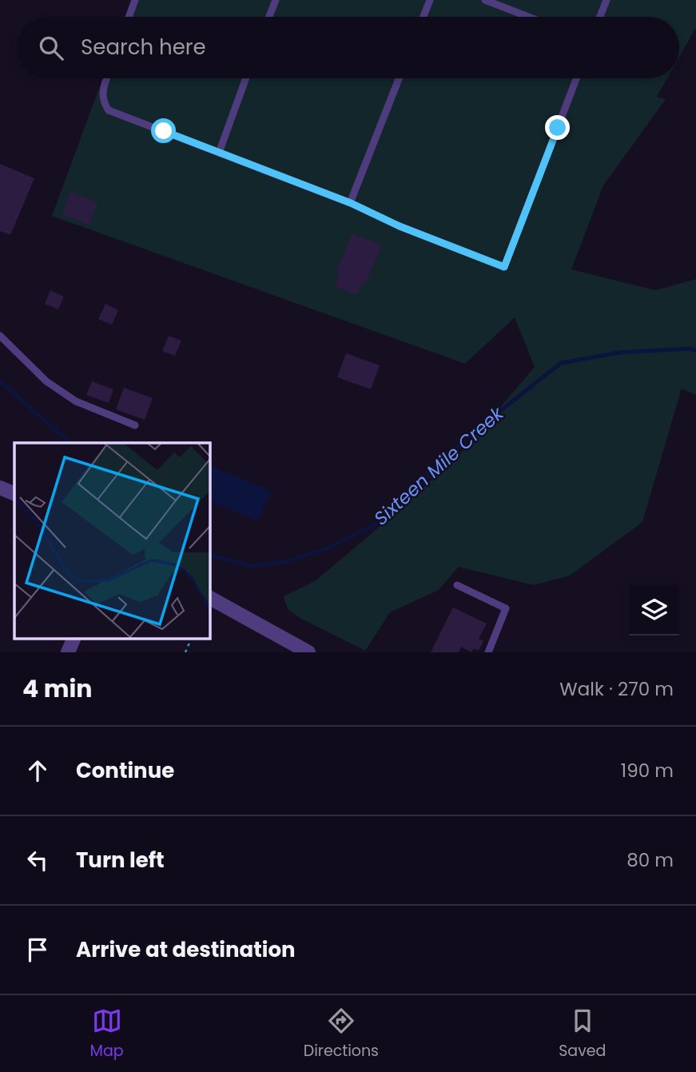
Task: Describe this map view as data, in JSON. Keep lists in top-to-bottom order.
{
  "water": ["Sixteen Mile Creek"],
  "page": {
    "search": "Search here",
    "heading": ["4 min", "Walk · 270 m"],
    "list": [
      ["Continue", "190 m"],
      ["Turn left", "80 m"],
      "Arrive at destination"
    ],
    "nav": ["Map", "Directions", "Saved"]
  }
}
